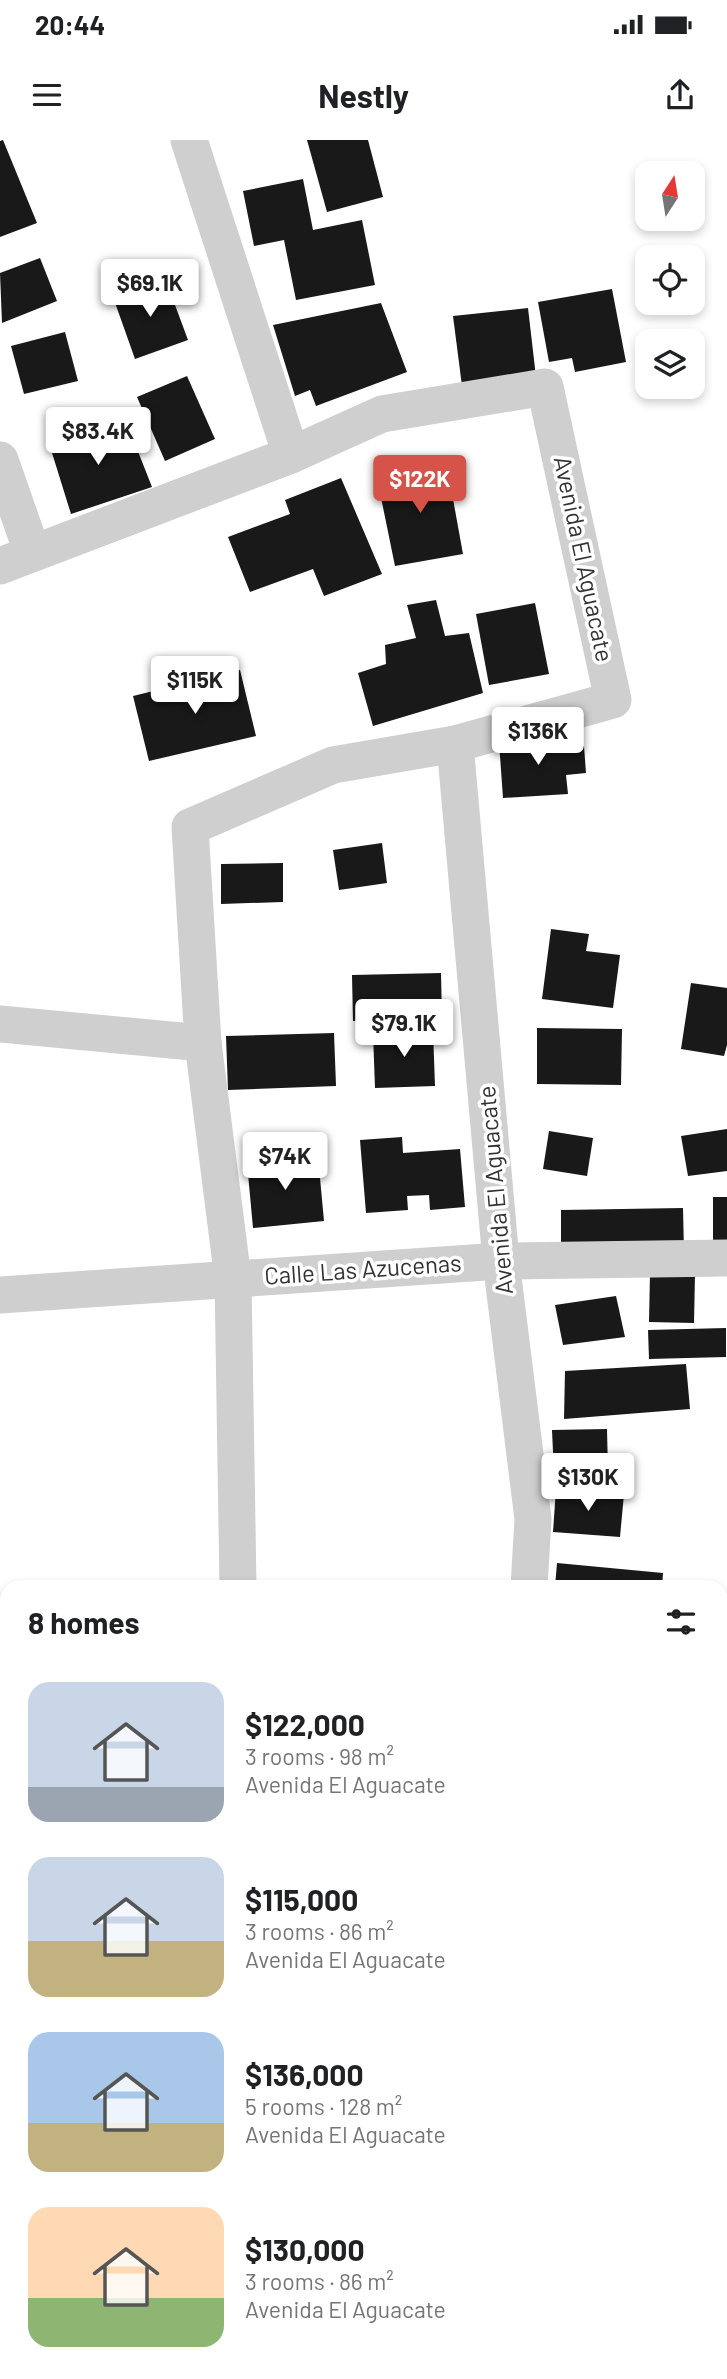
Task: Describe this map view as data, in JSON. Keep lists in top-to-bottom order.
{
  "streets": {
    "street": ["Avenida El Aguacate", "Calle Las Azucenas"]
  },
  "crossings": [
    ["Avenida El Aguacate", "Calle Las Azucenas"]
  ],
  "north": "top",
  "page": {
    "status": "20:44",
    "header": "Nestly",
    "price": [
      "$69.1K",
      "$83.4K",
      "$122K",
      "$115K",
      "$136K",
      "$79.1K",
      "$74K",
      "$130K"
    ],
    "heading": "8 homes",
    "list": [
      {
        "name": "$122,000",
        "note": "3 rooms · 98 m² · Avenida El Aguacate"
      },
      {
        "name": "$115,000",
        "note": "3 rooms · 86 m² · Avenida El Aguacate"
      },
      {
        "name": "$136,000",
        "note": "5 rooms · 128 m² · Avenida El Aguacate"
      },
      {
        "name": "$130,000",
        "note": "3 rooms · 86 m² · Avenida El Aguacate"
      }
    ]
  }
}
